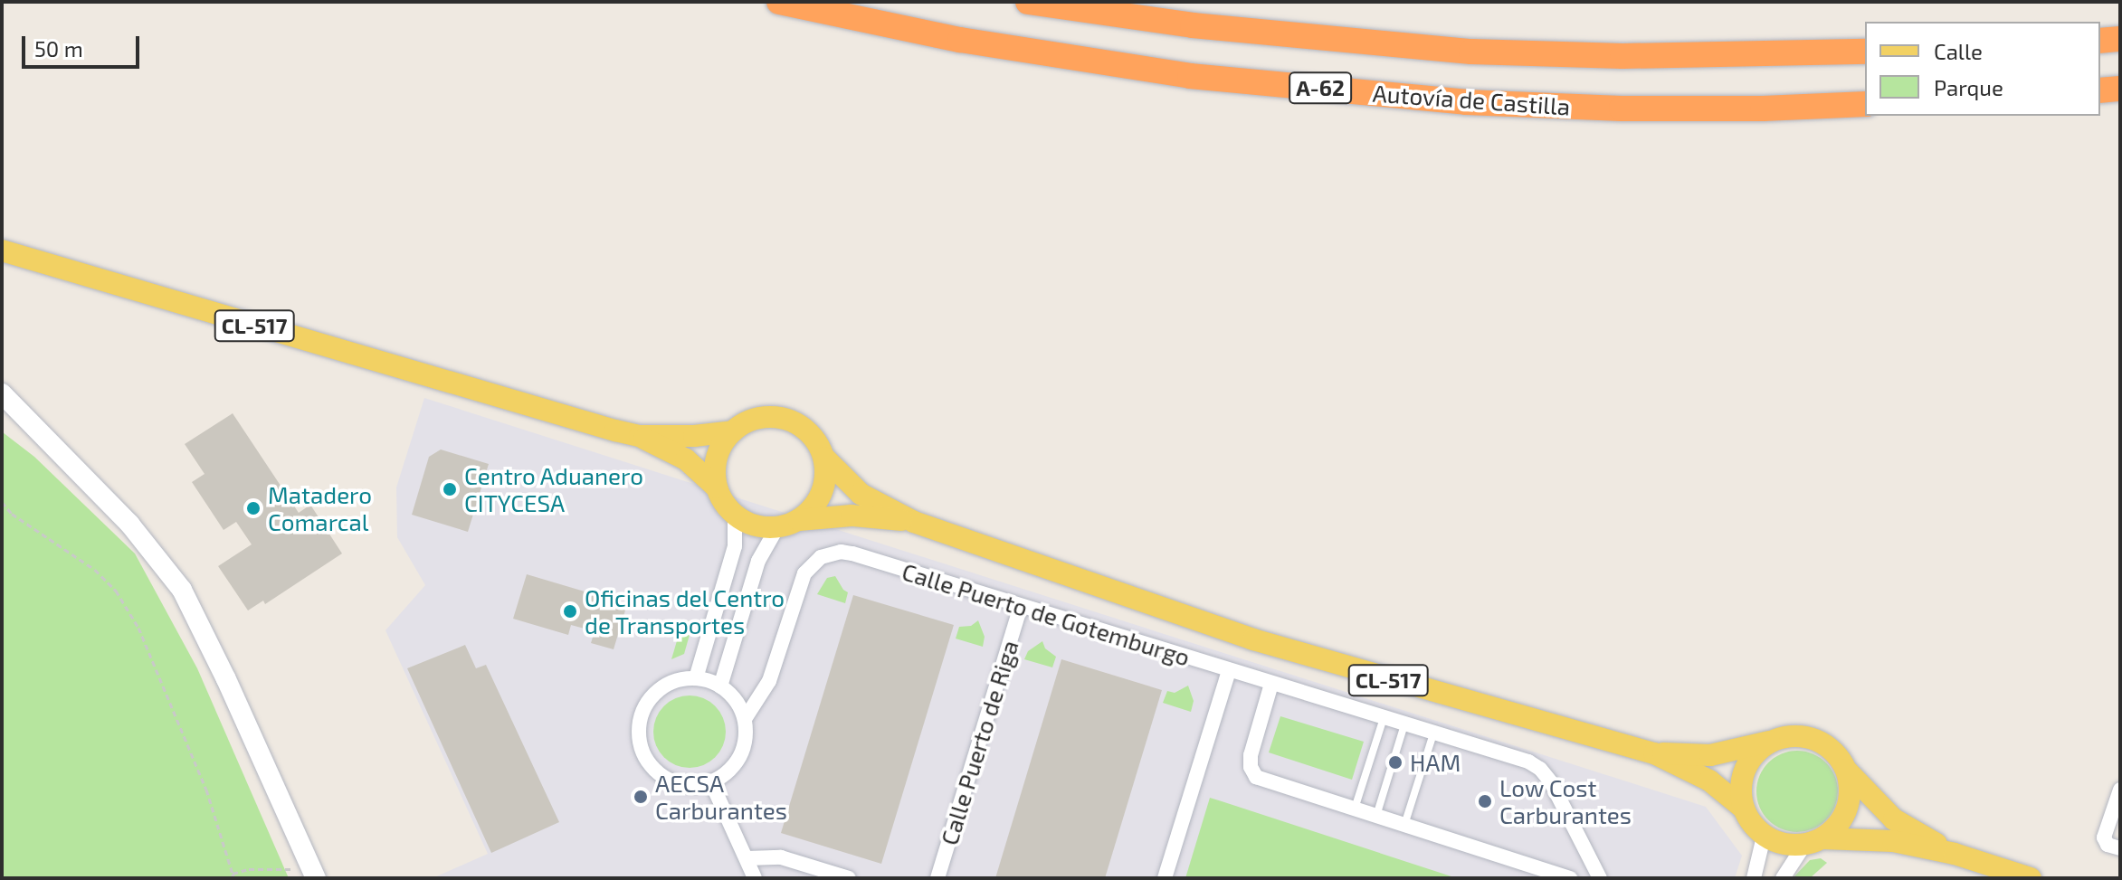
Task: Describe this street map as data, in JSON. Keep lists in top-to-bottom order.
{
  "streets": {
    "highway": ["A-62", "Autovía de Castilla"],
    "main road": ["CL-517"],
    "street": ["Calle Puerto de Gotemburgo", "Calle Puerto de Riga"]
  },
  "crossings": [
    ["Calle Puerto de Gotemburgo", "Calle Puerto de Riga"]
  ],
  "places": [
    "Centro Aduanero CITYCESA",
    "Matadero Comarcal",
    "Oficinas del Centro de Transportes",
    "HAM",
    "AECSA Carburantes",
    "Low Cost Carburantes"
  ],
  "legend": ["Calle", "Parque"],
  "scale_bar": "50 m"
}
